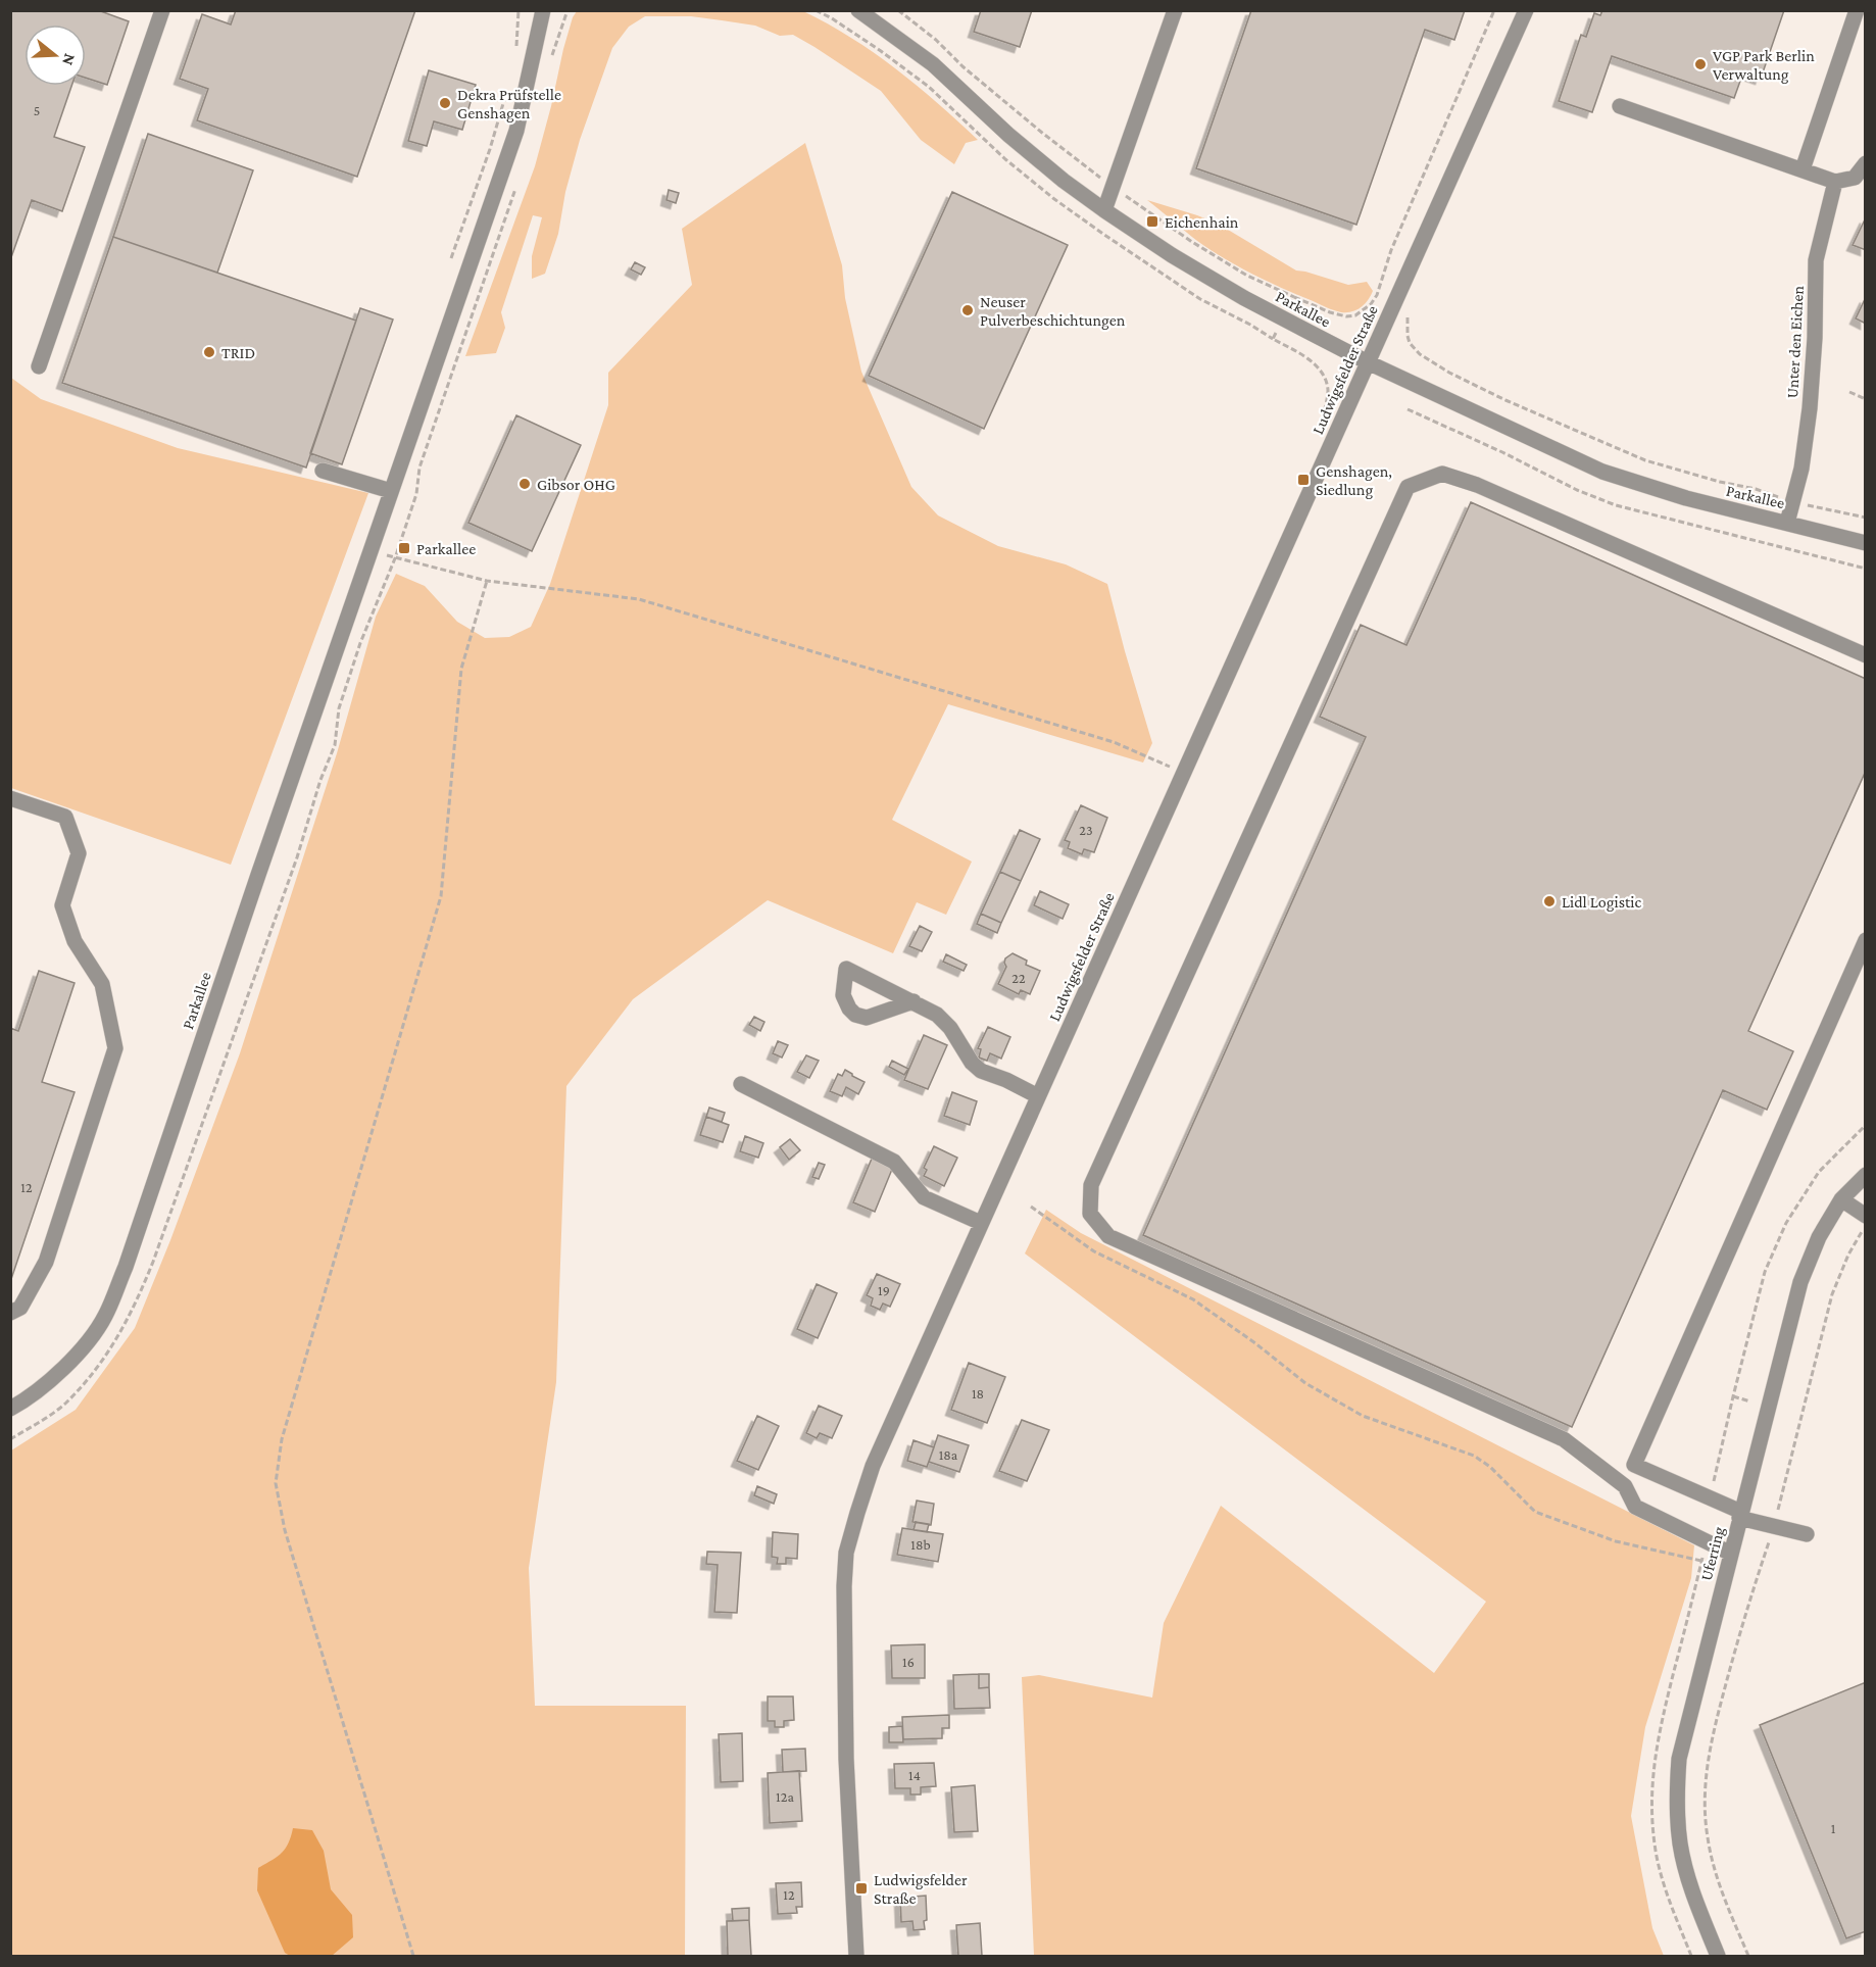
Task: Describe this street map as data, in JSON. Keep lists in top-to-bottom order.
{
  "streets": {
    "street": [
      "Parkallee",
      "Unter den Eichen",
      "Ludwigsfelder Straße",
      "Uferring"
    ]
  },
  "crossings": [
    ["Parkallee", "Unter den Eichen"],
    ["Parkallee", "Ludwigsfelder Straße"]
  ],
  "places": {
    "other": [
      "VGP Park Berlin Verwaltung",
      "Dekra Prüfstelle Genshagen",
      "Neuser Pulverbeschichtungen",
      "TRID",
      "Gibsor OHG",
      "Lidl Logistic"
    ],
    "transit": [
      "Eichenhain",
      "Genshagen, Siedlung",
      "Parkallee",
      "Ludwigsfelder Straße"
    ]
  },
  "house_numbers": [
    "5",
    "23",
    "22",
    "12",
    "19",
    "18",
    "18a",
    "18b",
    "16",
    "14",
    "12a",
    "1",
    "12"
  ],
  "north": "right"
}
